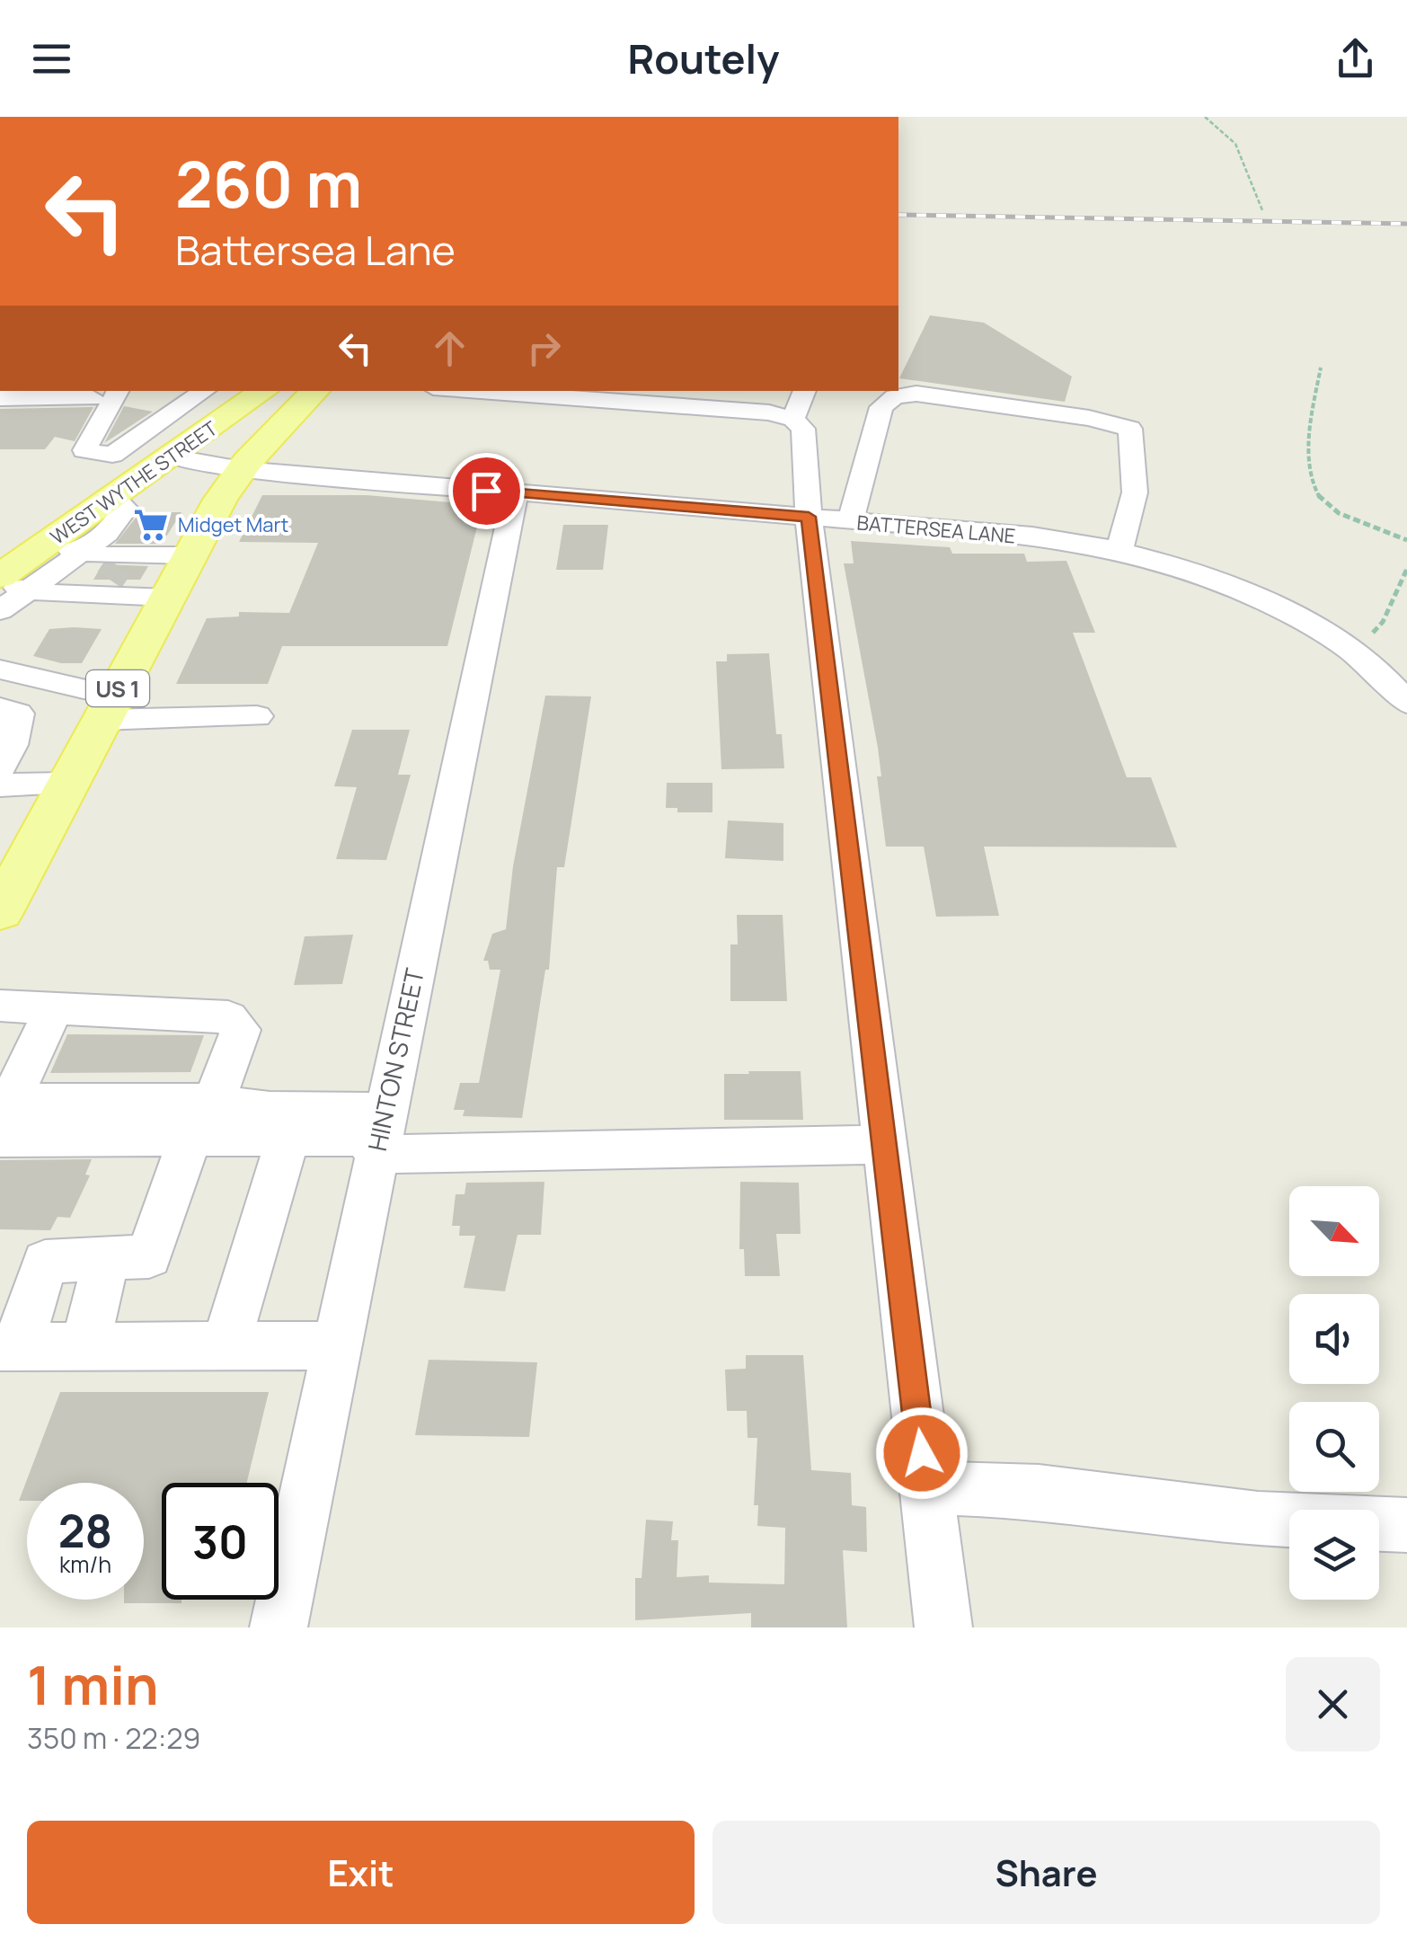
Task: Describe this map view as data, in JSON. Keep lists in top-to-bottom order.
{
  "streets": {
    "main road": ["WEST WYTHE STREET", "US 1"],
    "street": ["BATTERSEA LANE", "HINTON STREET"]
  },
  "crossings": [
    ["WEST WYTHE STREET", "BATTERSEA LANE"],
    ["BATTERSEA LANE", "US 1"],
    ["BATTERSEA LANE", "HINTON STREET"]
  ],
  "places": {
    "supermarket": ["Midget Mart"]
  },
  "north": "bottom right",
  "page": {
    "header": "Routely",
    "turn": ["260 m", "Battersea Lane"],
    "speed": "28 km/h",
    "limit": "30",
    "heading": ["1 min", "350 m · 22:29"],
    "buttons": ["Exit", "Share"]
  }
}
